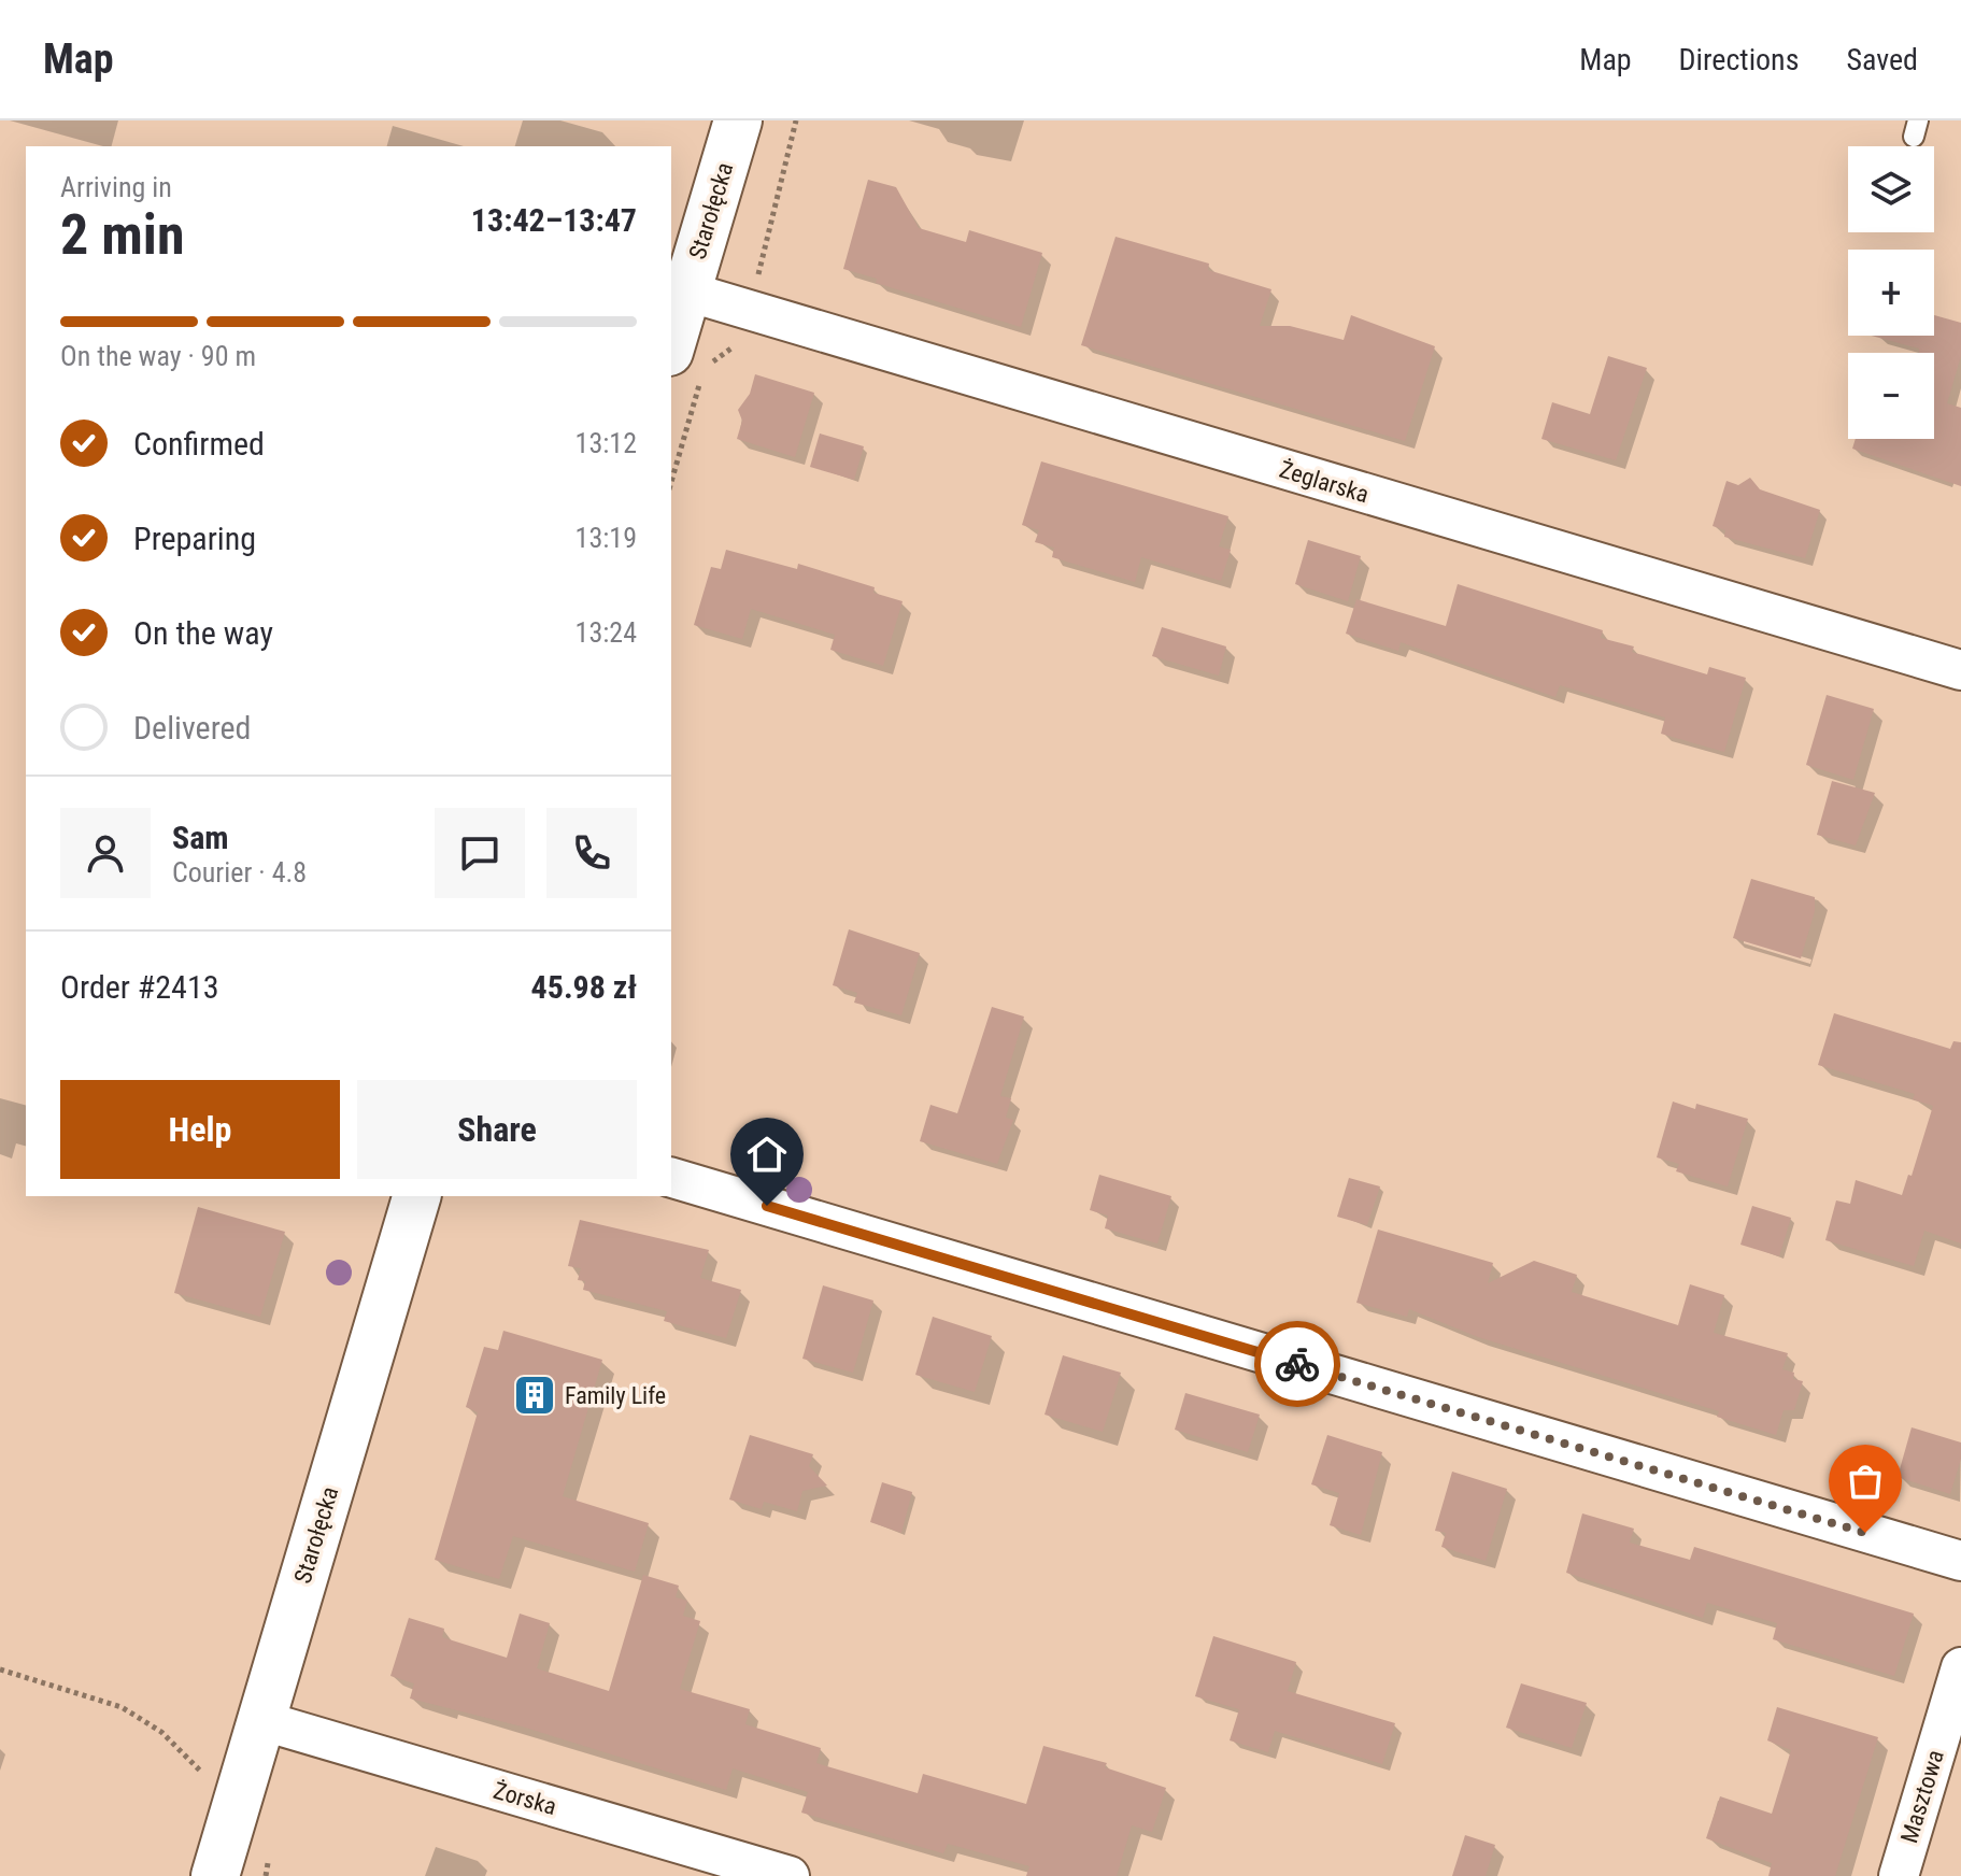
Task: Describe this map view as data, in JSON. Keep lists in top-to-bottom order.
{
  "streets": {
    "street": [
      "Starołęcka",
      "Żeglarska",
      "Masztowa",
      "Żorska"
    ]
  },
  "crossings": [
    ["Starołęcka", "Żeglarska"],
    ["Starołęcka", "Żorska"]
  ],
  "places": {
    "building": ["Family Life"]
  },
  "page": {
    "header": "Map",
    "nav": ["Map", "Directions", "Saved"],
    "map_buttons": ["+", "−"],
    "heading": ["2 min", "Arriving in", "13:42–13:47"],
    "panel": [
      "Sam",
      "Courier · 4.8",
      "Order #2413",
      "45.98 zł"
    ],
    "bar": "On the way · 90 m",
    "list": [
      ["Confirmed", "13:12"],
      ["Preparing", "13:19"],
      ["On the way", "13:24"],
      "Delivered"
    ],
    "buttons": ["Help", "Share"]
  }
}
